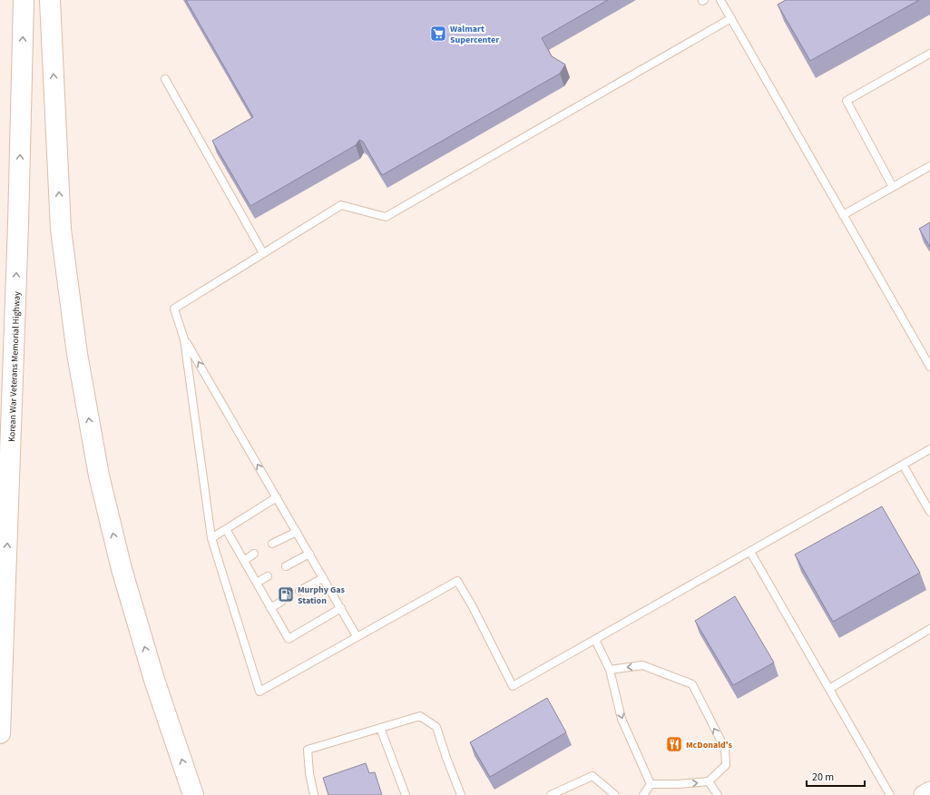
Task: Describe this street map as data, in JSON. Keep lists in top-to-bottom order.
{
  "streets": {
    "highway": ["Korean War Veterans Memorial Highway"]
  },
  "places": {
    "supermarket": ["Walmart Supercenter"],
    "fuel station": ["Murphy Gas Station"],
    "restaurant": ["McDonald's"]
  },
  "scale_bar": "20 m"
}
